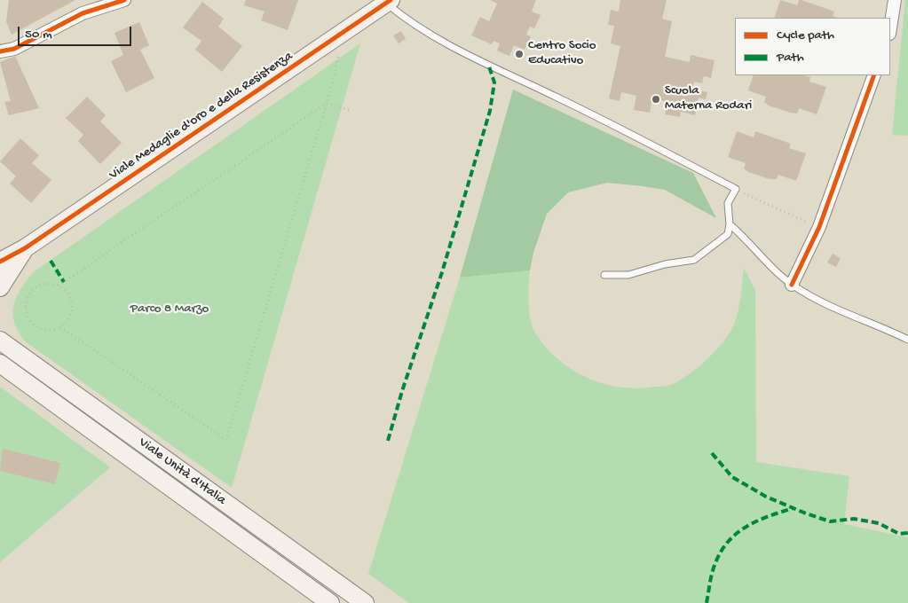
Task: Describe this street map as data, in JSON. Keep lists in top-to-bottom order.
{
  "streets": {
    "main road": ["Viale Medaglie d'oro e della Resistenza", "Viale Unità d'Italia"]
  },
  "parks": ["Parco 8 Marzo"],
  "places": ["Centro Socio Educativo", "Scuola Materna Rodari"],
  "legend": ["Cycle path", "Path"],
  "scale_bar": "50 m"
}
